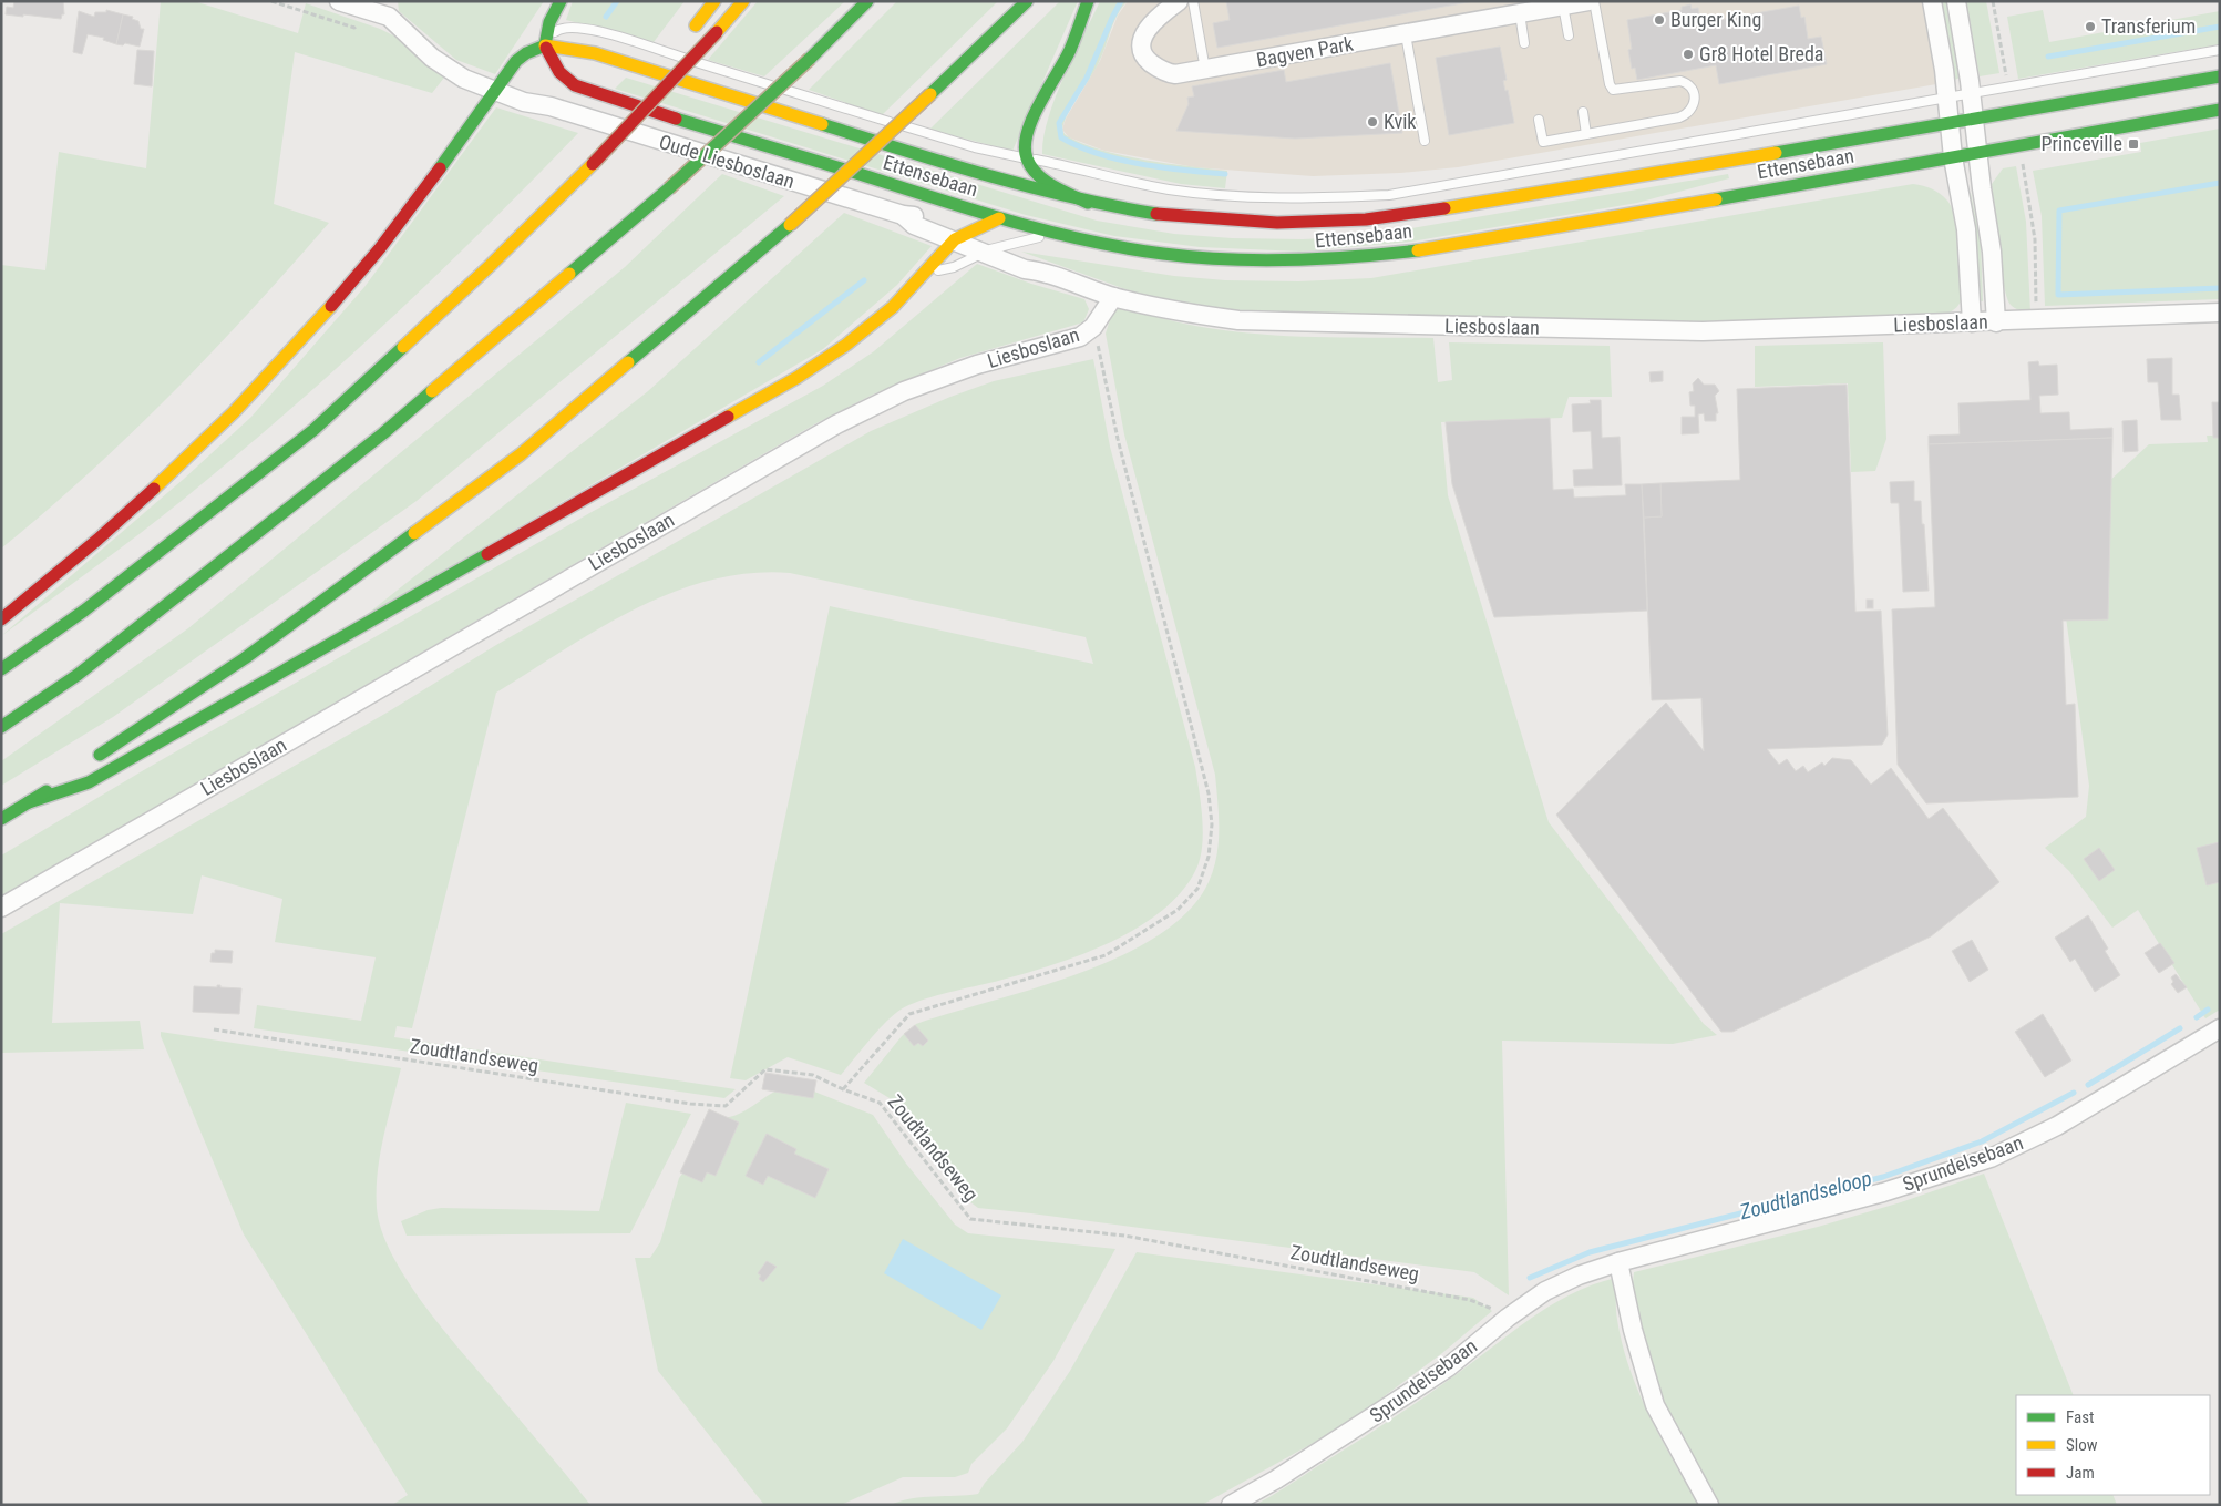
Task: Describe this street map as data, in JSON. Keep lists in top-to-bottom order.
{
  "streets": {
    "main road": ["Ettensebaan"],
    "street": [
      "Bagven Park",
      "Oude Liesboslaan",
      "Liesboslaan",
      "Sprundelsebaan"
    ],
    "path": ["Zoudtlandseweg"]
  },
  "crossings": [
    ["Oude Liesboslaan", "Liesboslaan"],
    ["Zoudtlandseweg", "Sprundelsebaan"]
  ],
  "water": ["Zoudtlandseloop"],
  "places": {
    "other": [
      "Burger King",
      "Transferium",
      "Gr8 Hotel Breda",
      "Kvik"
    ],
    "transit": ["Princeville"]
  },
  "legend": ["Fast", "Slow", "Jam"]
}
